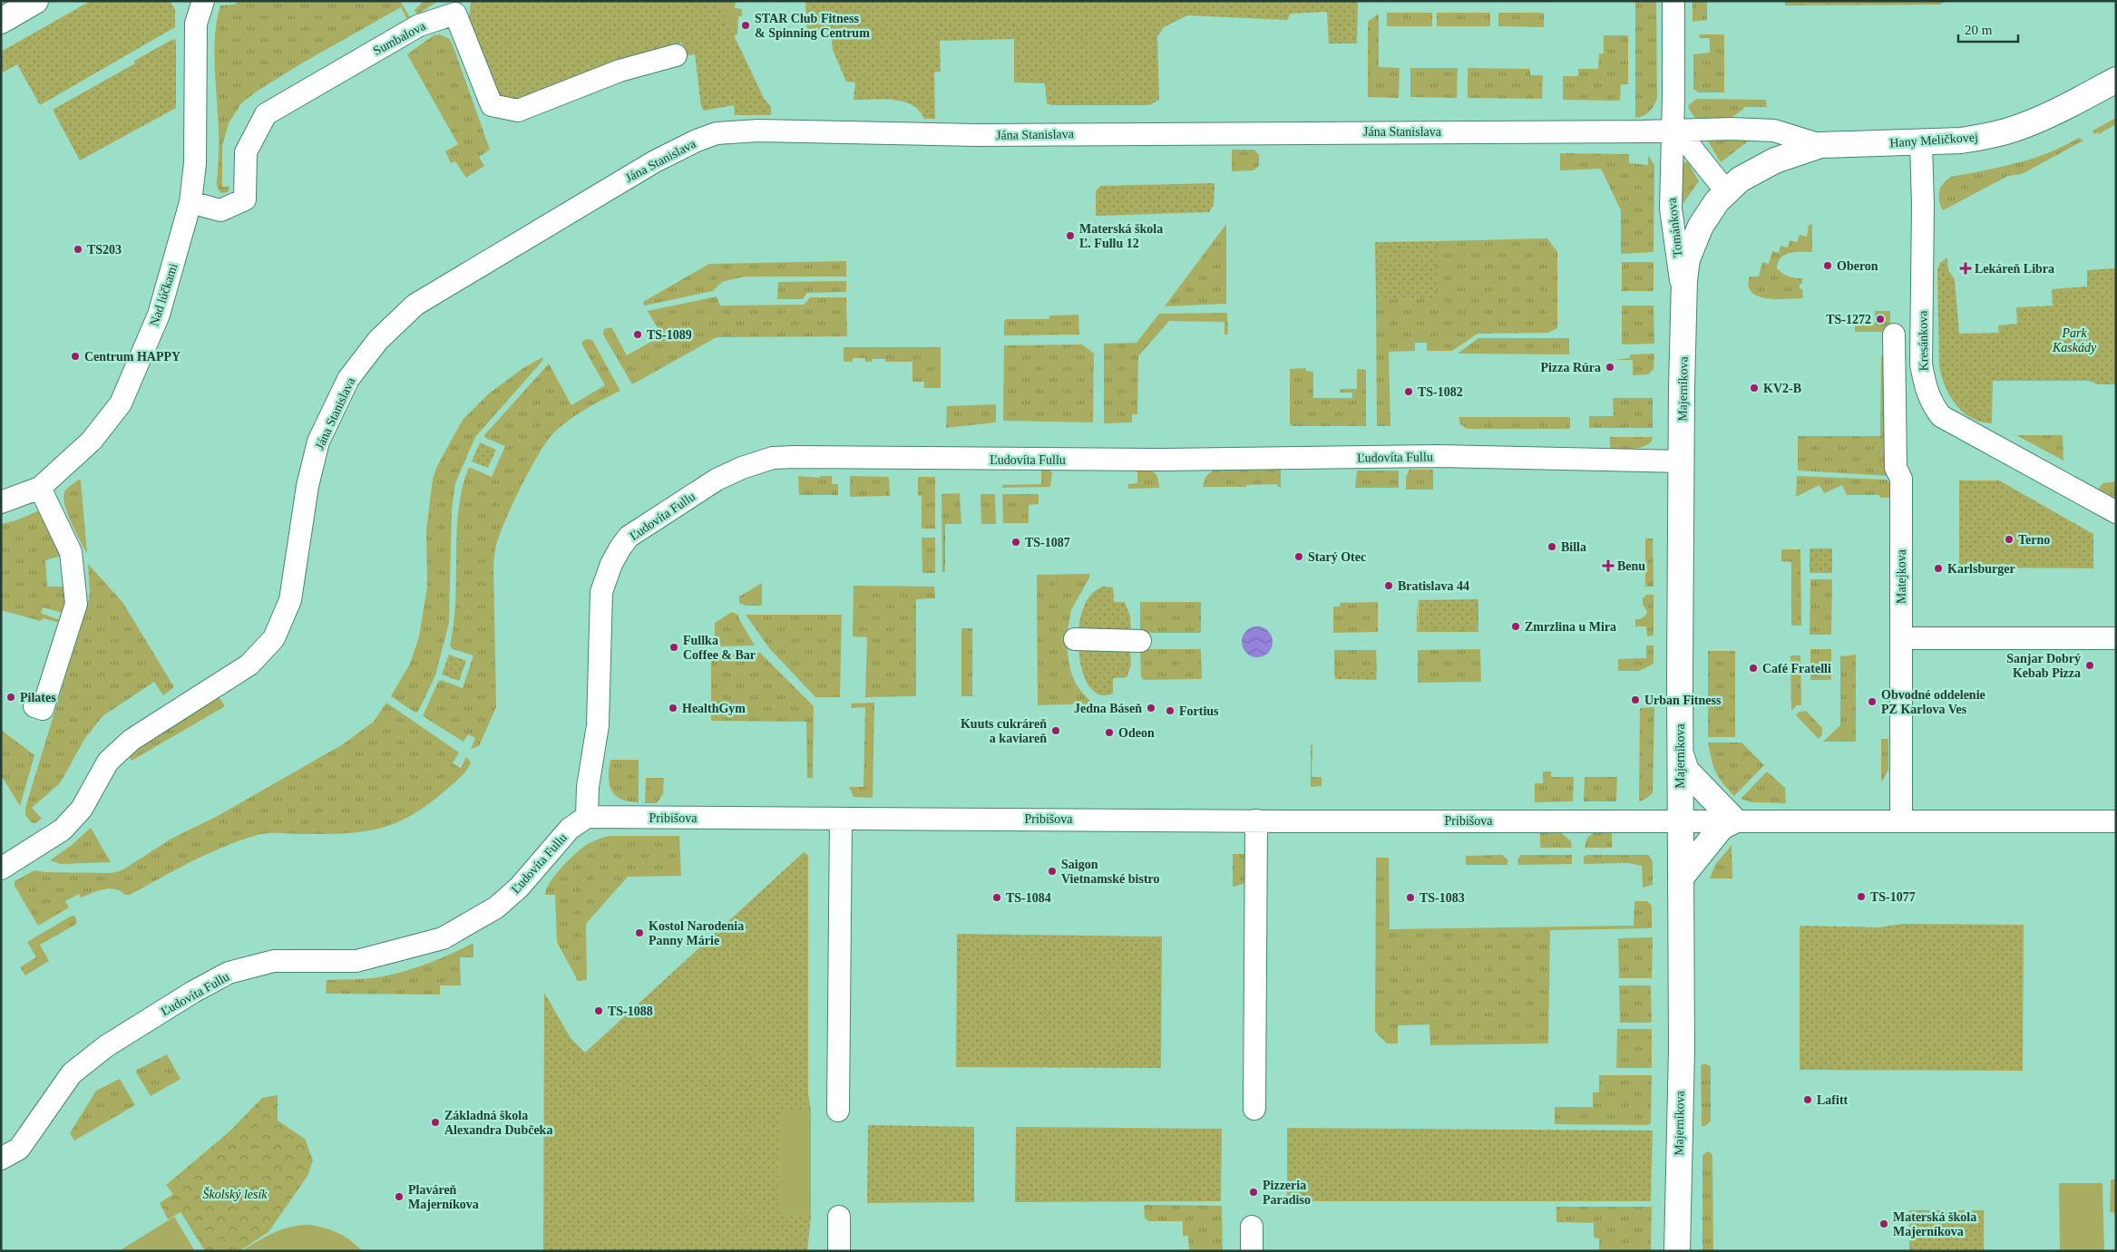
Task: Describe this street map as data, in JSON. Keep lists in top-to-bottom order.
{
  "streets": {
    "street": [
      "Sumbalova",
      "Jána Stanislava",
      "Hany Meličkovej",
      "Tománkova",
      "Nad lúčkami",
      "Kresánkova",
      "Majerníkova",
      "Ľudovíta Fullu",
      "Matejkova",
      "Pribišova"
    ]
  },
  "crossings": [
    ["Sumbalova", "Nad lúčkami"],
    ["Jána Stanislava", "Hany Meličkovej"],
    ["Jána Stanislava", "Tománkova"],
    ["Hany Meličkovej", "Tománkova"],
    ["Hany Meličkovej", "Kresánkova"],
    ["Hany Meličkovej", "Majerníkova"],
    ["Tománkova", "Majerníkova"],
    ["Majerníkova", "Ľudovíta Fullu"],
    ["Majerníkova", "Pribišova"],
    ["Ľudovíta Fullu", "Pribišova"]
  ],
  "parks": ["Park Kaskády", "Školský lesík"],
  "places": {
    "other": [
      "STAR Club Fitness & Spinning Centrum",
      "Materská škola Ľ. Fullu 12",
      "TS203",
      "Oberon",
      "TS-1272",
      "TS-1089",
      "Centrum HAPPY",
      "Pizza Rúra",
      "KV2-B",
      "TS-1082",
      "Terno",
      "TS-1087",
      "Billa",
      "Starý Otec",
      "Karlsburger",
      "Bratislava 44",
      "Zmrzlina u Mira",
      "Fullka Coffee & Bar",
      "Sanjar Dobrý Kebab Pizza",
      "Café Fratelli",
      "Pilates",
      "Urban Fitness",
      "Obvodné oddelenie PZ Karlova Ves",
      "HealthGym",
      "Jedna Báseň",
      "Fortius",
      "Kuuts cukráreň a kaviareň",
      "Odeon",
      "Saigon Vietnamské bistro",
      "TS-1077",
      "TS-1084",
      "TS-1083",
      "Kostol Narodenia Panny Márie",
      "TS-1088",
      "Lafitt",
      "Základná škola Alexandra Dubčeka",
      "Pizzeria Paradiso",
      "Plaváreň Majerníkova",
      "Materská škola Majerníkova"
    ],
    "health": ["Lekáreň Libra", "Benu"]
  },
  "scale_bar": "20 m"
}
